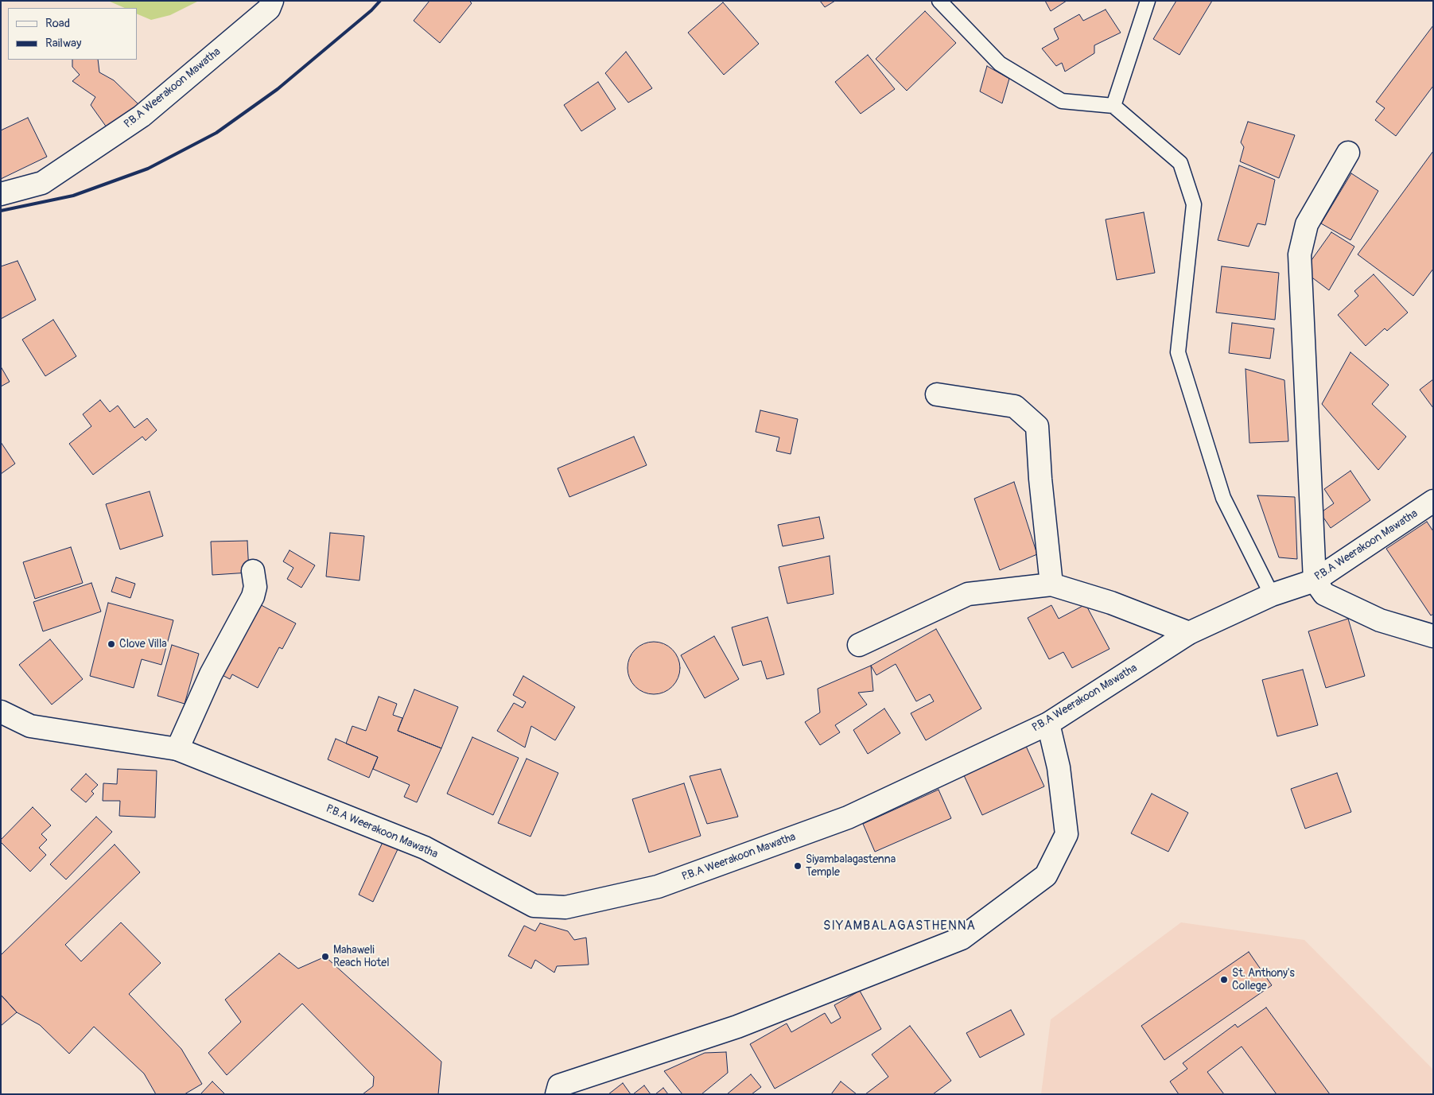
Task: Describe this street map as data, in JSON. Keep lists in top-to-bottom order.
{
  "streets": {
    "street": ["P.B.A Weerakoon Mawatha"]
  },
  "districts": ["SIYAMBALAGASTHENNA"],
  "places": [
    "Clove Villa",
    "Siyambalagastenna Temple",
    "Mahaweli Reach Hotel",
    "St. Anthony's College"
  ],
  "legend": ["Road", "Railway"]
}
